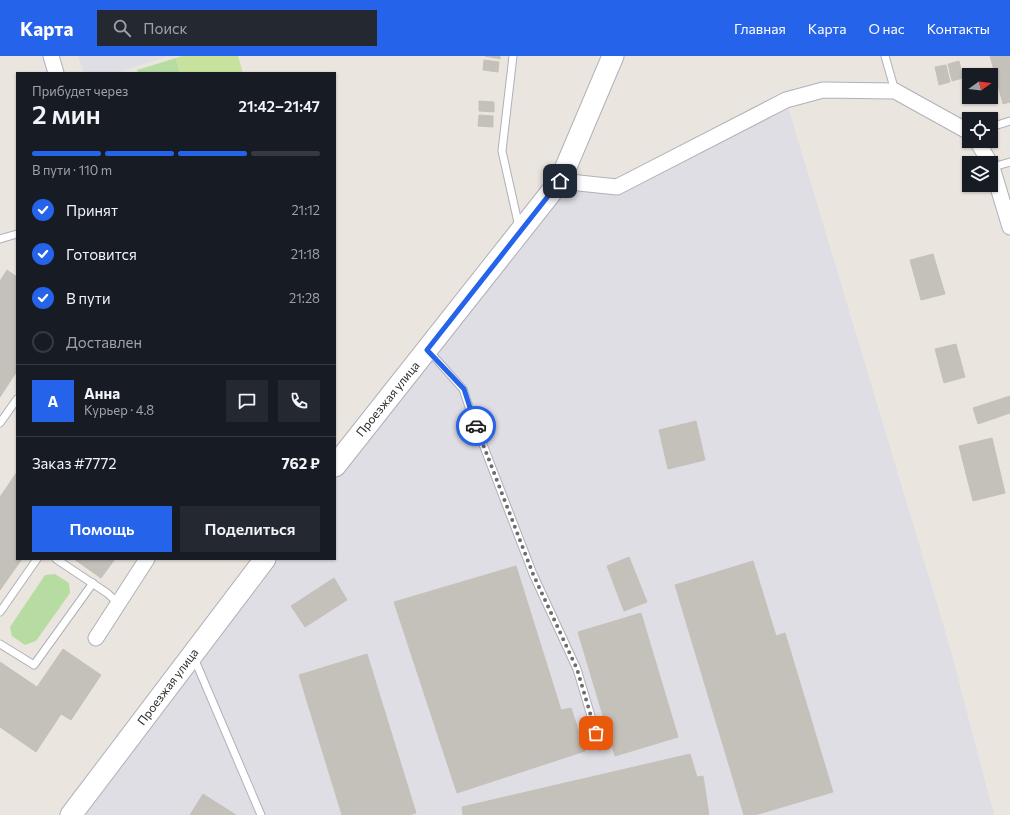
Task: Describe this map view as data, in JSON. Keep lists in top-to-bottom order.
{
  "streets": {
    "street": ["Проезжая улица"]
  },
  "north": "right",
  "page": {
    "header": "Карта",
    "search": "Поиск",
    "nav": [
      "Главная",
      "Карта",
      "О нас",
      "Контакты"
    ],
    "heading": ["2 мин", "Прибудет через", "21:42–21:47"],
    "panel": [
      "Анна",
      "Курьер · 4.8",
      "Заказ #7772",
      "762 ₽"
    ],
    "bar": "В пути · 110 m",
    "list": [
      ["Принят", "21:12"],
      ["Готовится", "21:18"],
      ["В пути", "21:28"],
      "Доставлен"
    ],
    "round": "А",
    "buttons": ["Помощь", "Поделиться"]
  }
}
